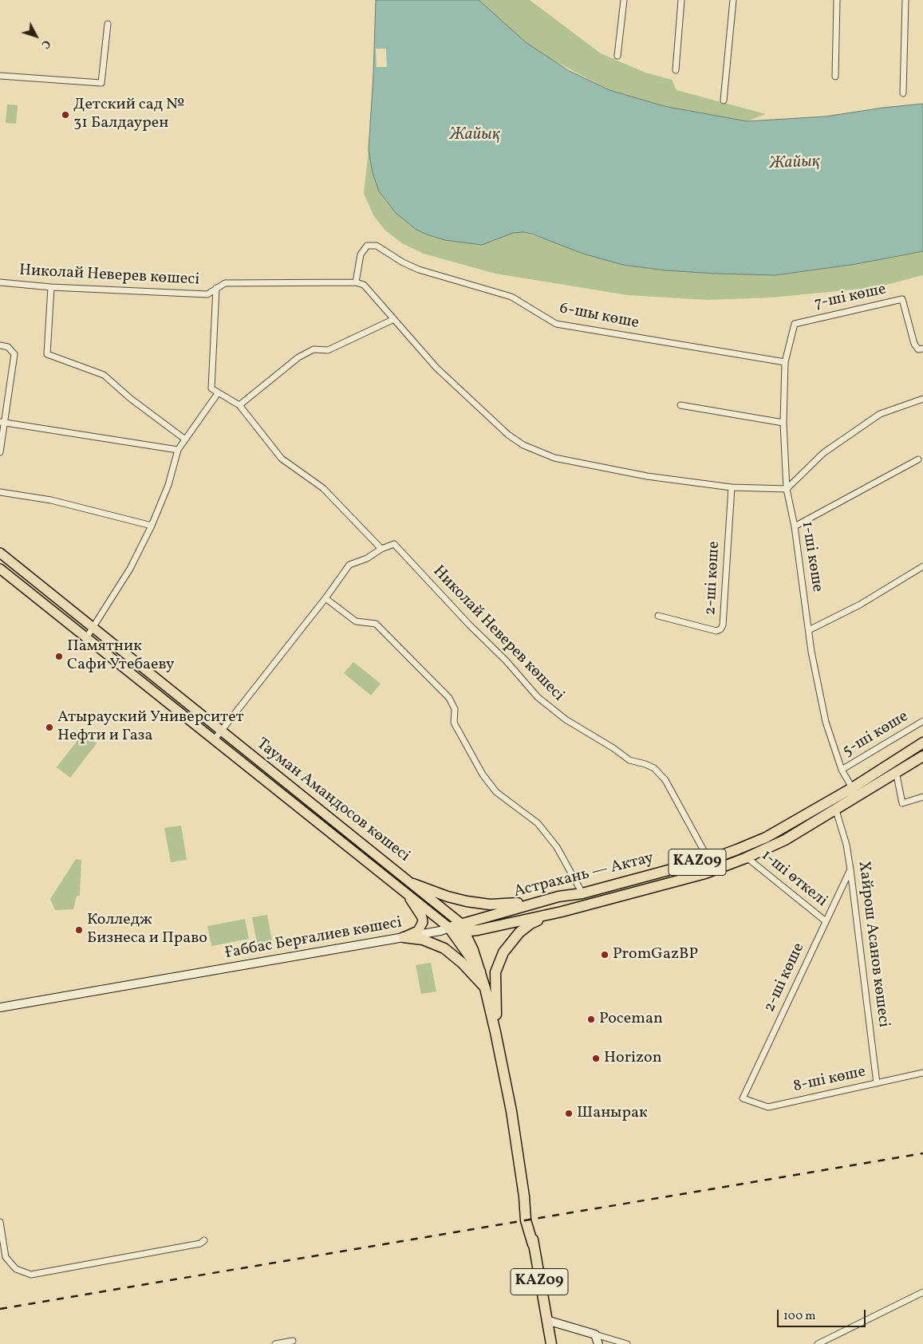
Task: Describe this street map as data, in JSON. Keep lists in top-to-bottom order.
{
  "streets": {
    "highway": ["KAZ09", "Астрахань — Актау"],
    "main road": ["Тауман Амандосов көшесі", "Ғаббас Берғалиев көшесі"],
    "street": [
      "Николай Неверев көшесі",
      "7-шi көше",
      "6-шы көше",
      "1-ші көше",
      "2-ші көше",
      "5-шi көше",
      "1-ші өткелі",
      "Хайрош Асанов көшесі",
      "8-шi көше"
    ]
  },
  "crossings": [
    ["Николай Неверев көшесі", "6-шы көше"],
    ["Николай Неверев көшесі", "Астрахань — Актау"],
    ["7-шi көше", "1-ші көше"],
    ["6-шы көше", "1-ші көше"],
    ["1-ші көше", "5-шi көше"],
    ["1-ші көше", "Астрахань — Актау"],
    ["2-ші көше", "1-ші өткелі"],
    ["2-ші көше", "Хайрош Асанов көшесі"],
    ["2-ші көше", "8-шi көше"],
    ["Тауман Амандосов көшесі", "KAZ09"],
    ["Тауман Амандосов көшесі", "Астрахань — Актау"],
    ["Тауман Амандосов көшесі", "Ғаббас Берғалиев көшесі"],
    ["KAZ09", "Астрахань — Актау"],
    ["KAZ09", "Ғаббас Берғалиев көшесі"],
    ["Астрахань — Актау", "1-ші өткелі"],
    ["Астрахань — Актау", "Ғаббас Берғалиев көшесі"],
    ["Астрахань — Актау", "Хайрош Асанов көшесі"],
    ["Хайрош Асанов көшесі", "8-шi көше"]
  ],
  "water": ["Жайық"],
  "places": [
    "Детский сад № 31 Балдаурен",
    "Памятник Сафи Утебаеву",
    "Атырауский Университет Нефти и Газа",
    "Колледж Бизнеса и Право",
    "PromGazBP",
    "Poceman",
    "Horizon",
    "Шанырак"
  ],
  "scale_bar": "100 m",
  "north": "bottom right"
}
